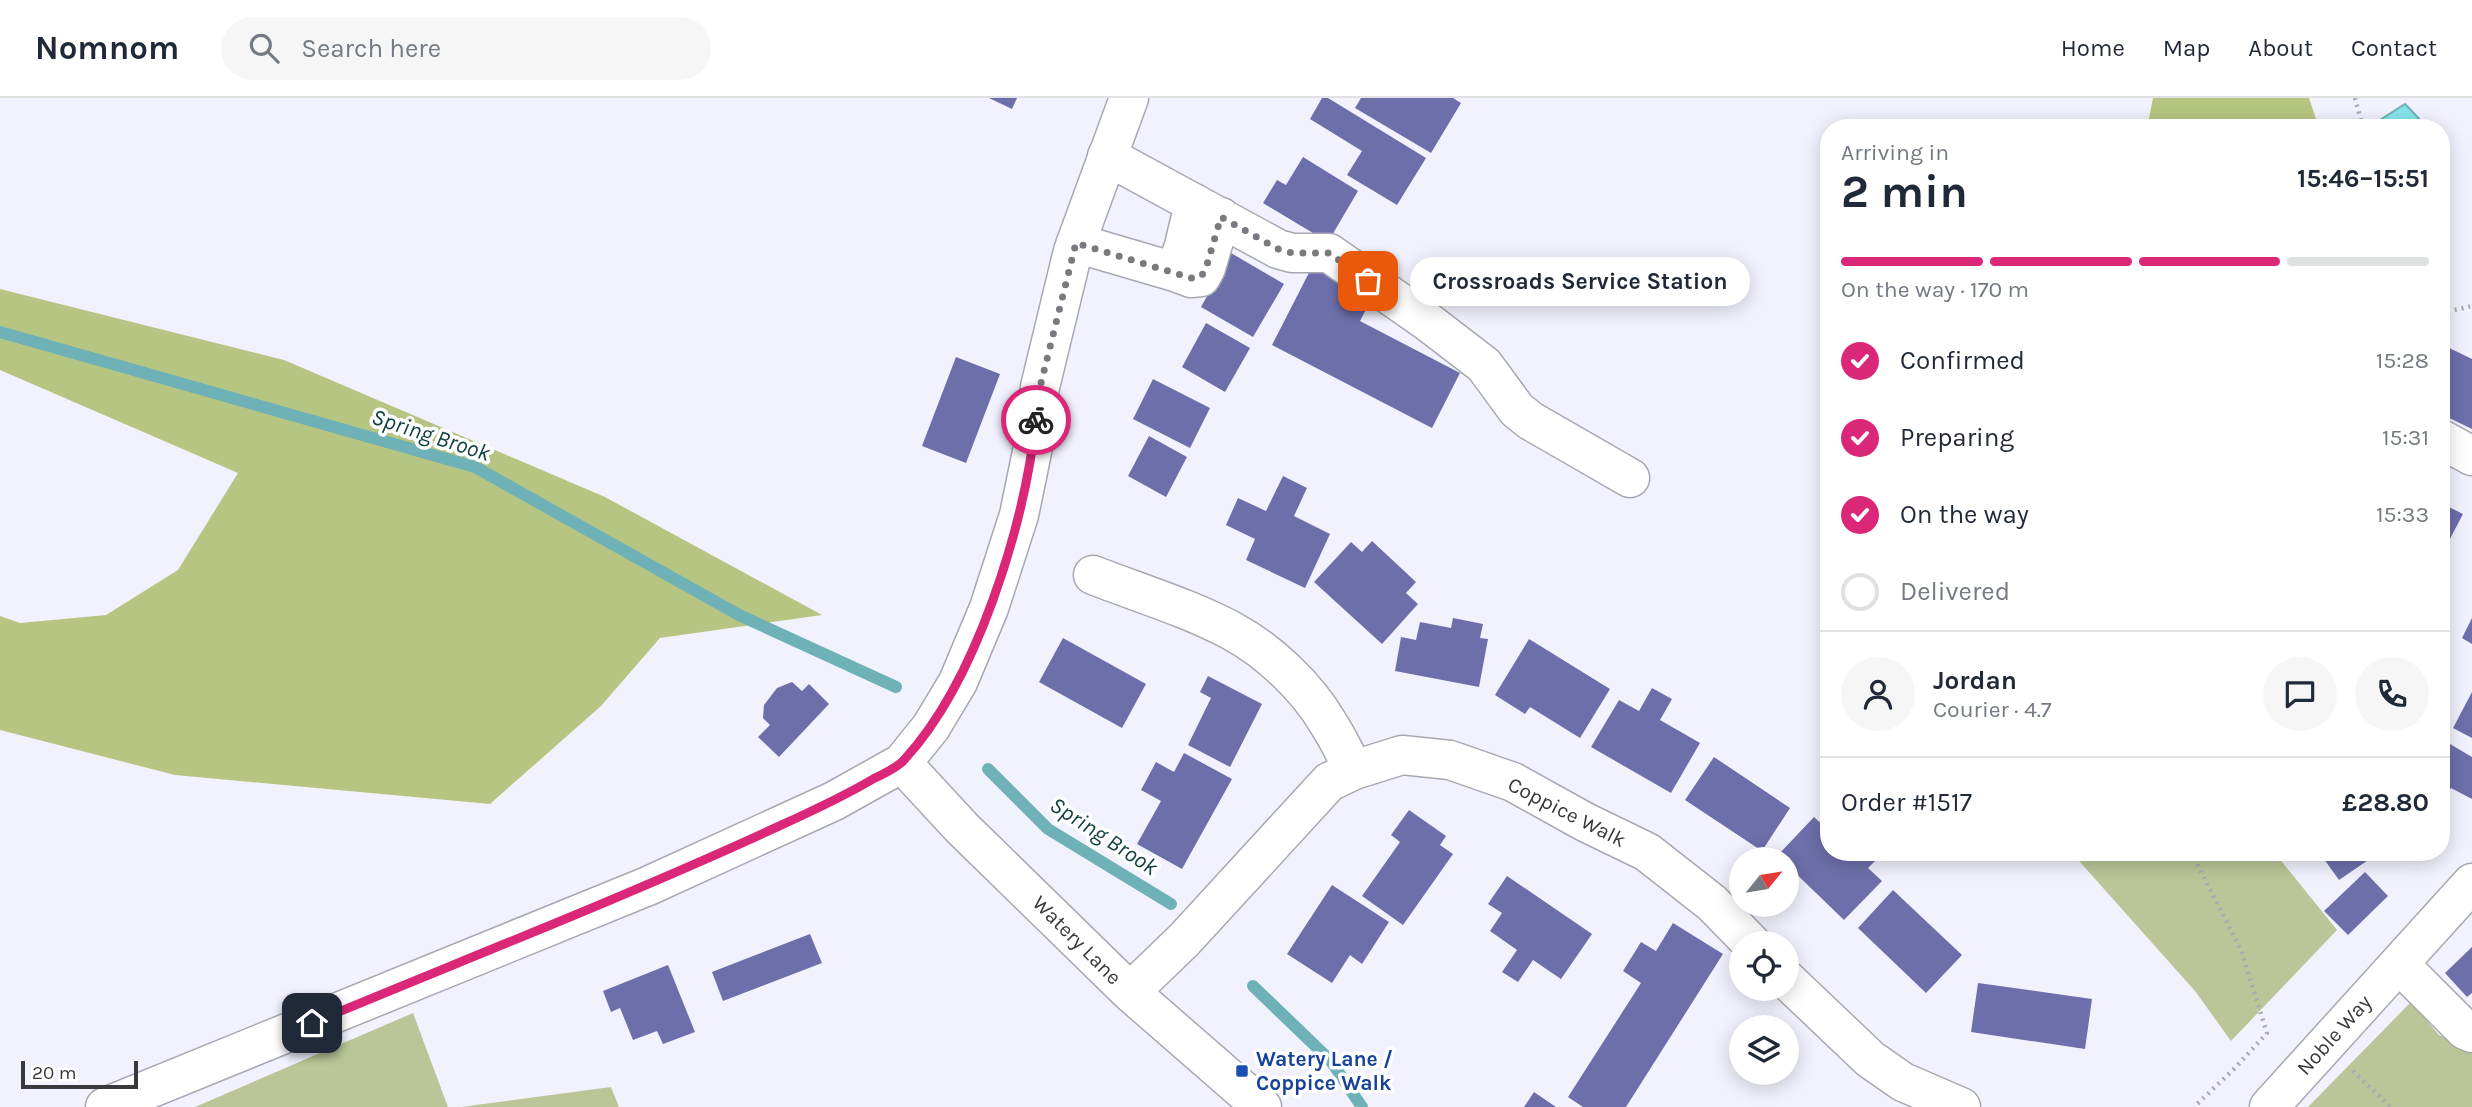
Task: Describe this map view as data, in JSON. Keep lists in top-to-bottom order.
{
  "streets": {
    "street": ["Coppice Walk", "Watery Lane", "Noble Way"]
  },
  "crossings": [
    ["Coppice Walk", "Watery Lane"]
  ],
  "water": ["Spring Brook"],
  "places": {
    "other": ["Crossroads Service Station"],
    "transit": ["Watery Lane / Coppice Walk"]
  },
  "scale_bar": "20 m",
  "north": "top right",
  "page": {
    "header": "Nomnom",
    "search": "Search here",
    "nav": [
      "Home",
      "Map",
      "About",
      "Contact"
    ],
    "heading": ["2 min", "Arriving in", "15:46–15:51"],
    "panel": [
      "Jordan",
      "Courier · 4.7",
      "Order #1517",
      "£28.80"
    ],
    "bar": "On the way · 170 m",
    "bubble": "Crossroads Service Station",
    "list": [
      ["Confirmed", "15:28"],
      ["Preparing", "15:31"],
      ["On the way", "15:33"],
      "Delivered"
    ],
    "scale": "20 m"
  }
}
